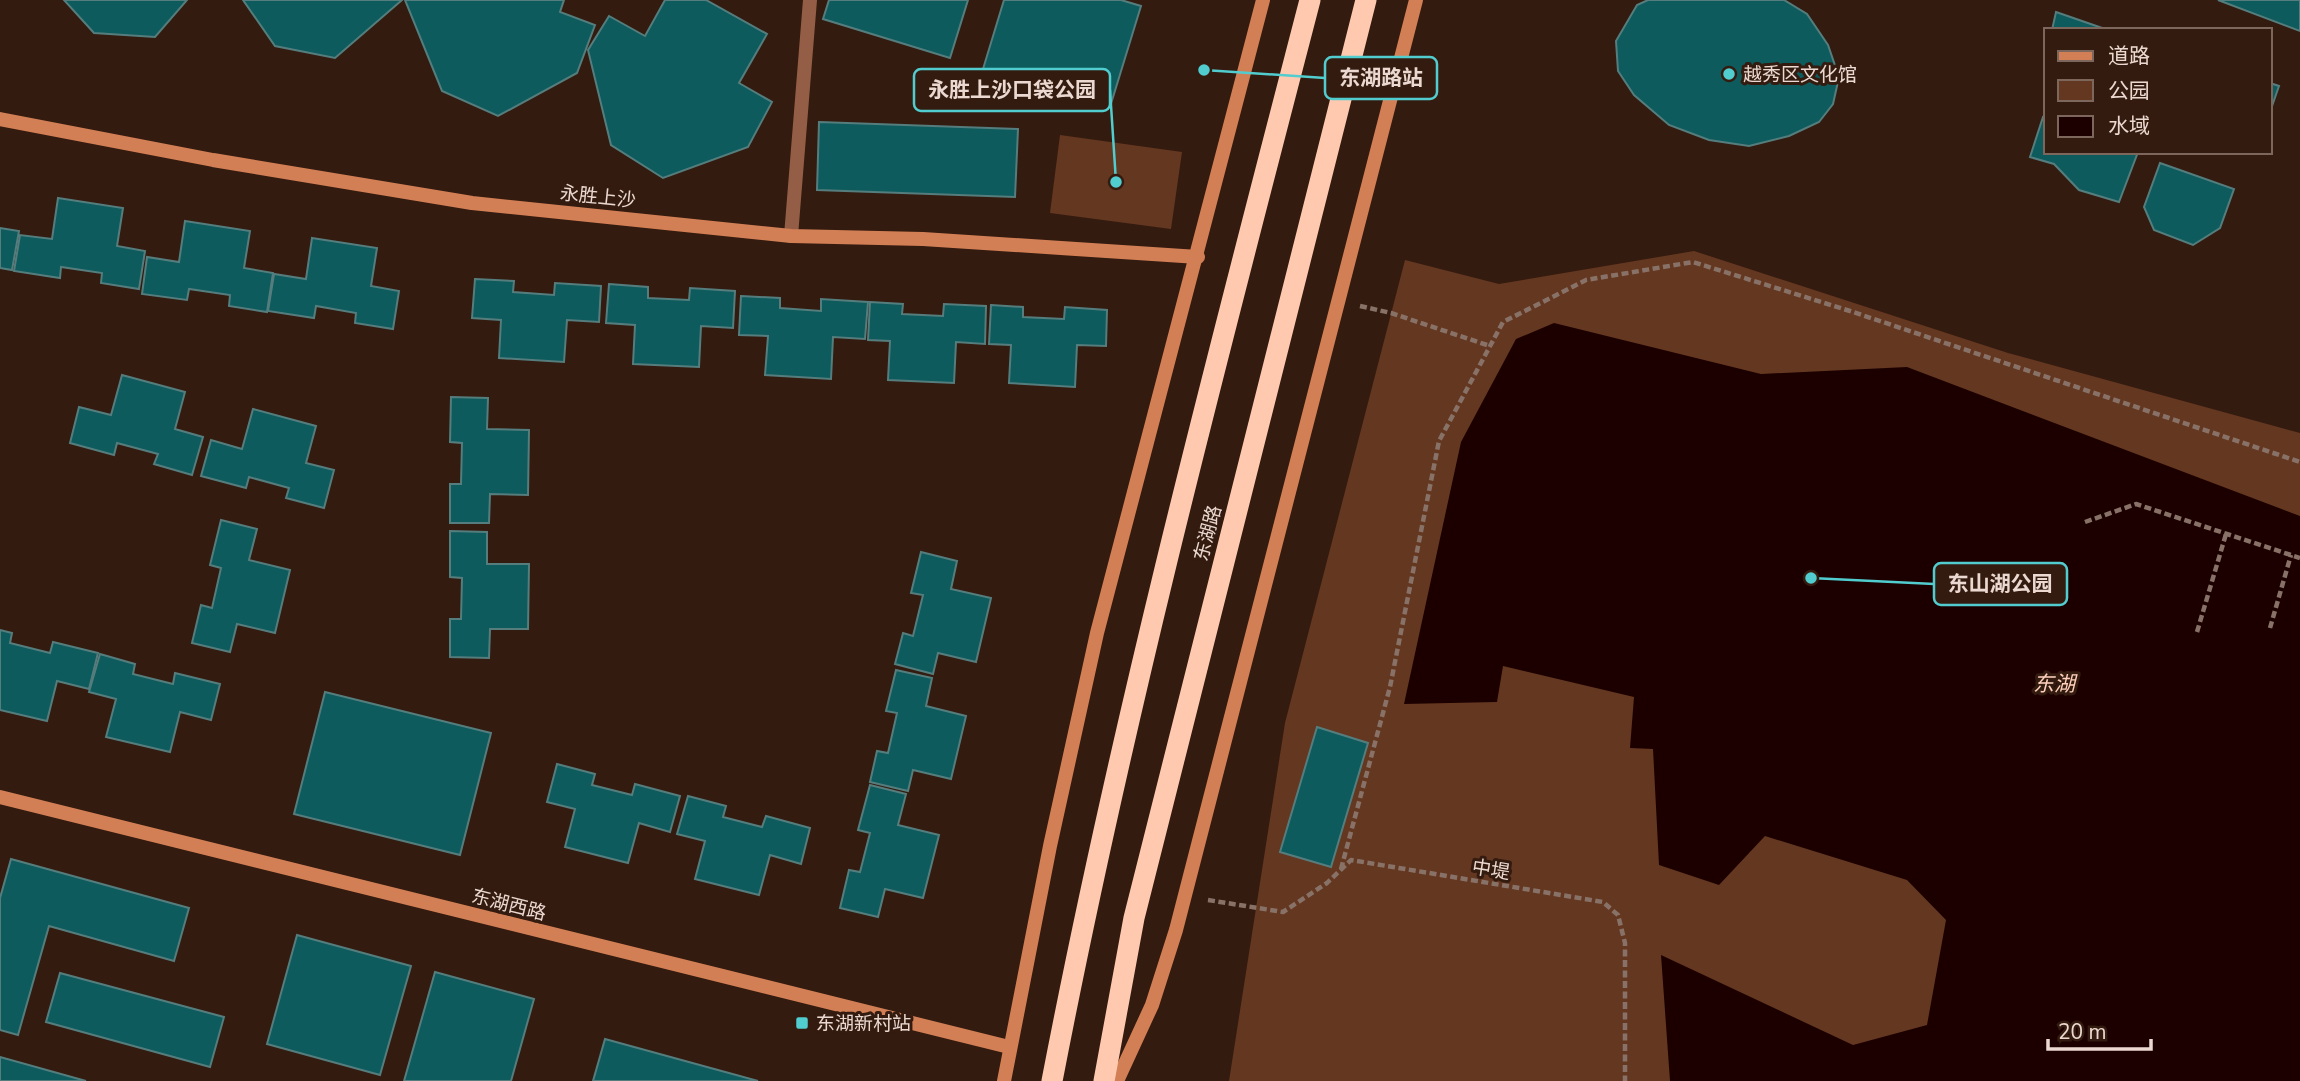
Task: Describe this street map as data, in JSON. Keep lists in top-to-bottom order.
{
  "streets": {
    "highway": ["东湖路"],
    "main road": ["永胜上沙", "东湖西路"],
    "path": ["中堤"]
  },
  "water": ["东湖"],
  "places": {
    "other": [
      "东湖路站",
      "越秀区文化馆",
      "永胜上沙口袋公园",
      "东山湖公园"
    ],
    "transit": ["东湖新村站"]
  },
  "legend": ["道路", "公园", "水域"],
  "scale_bar": "20 m"
}
